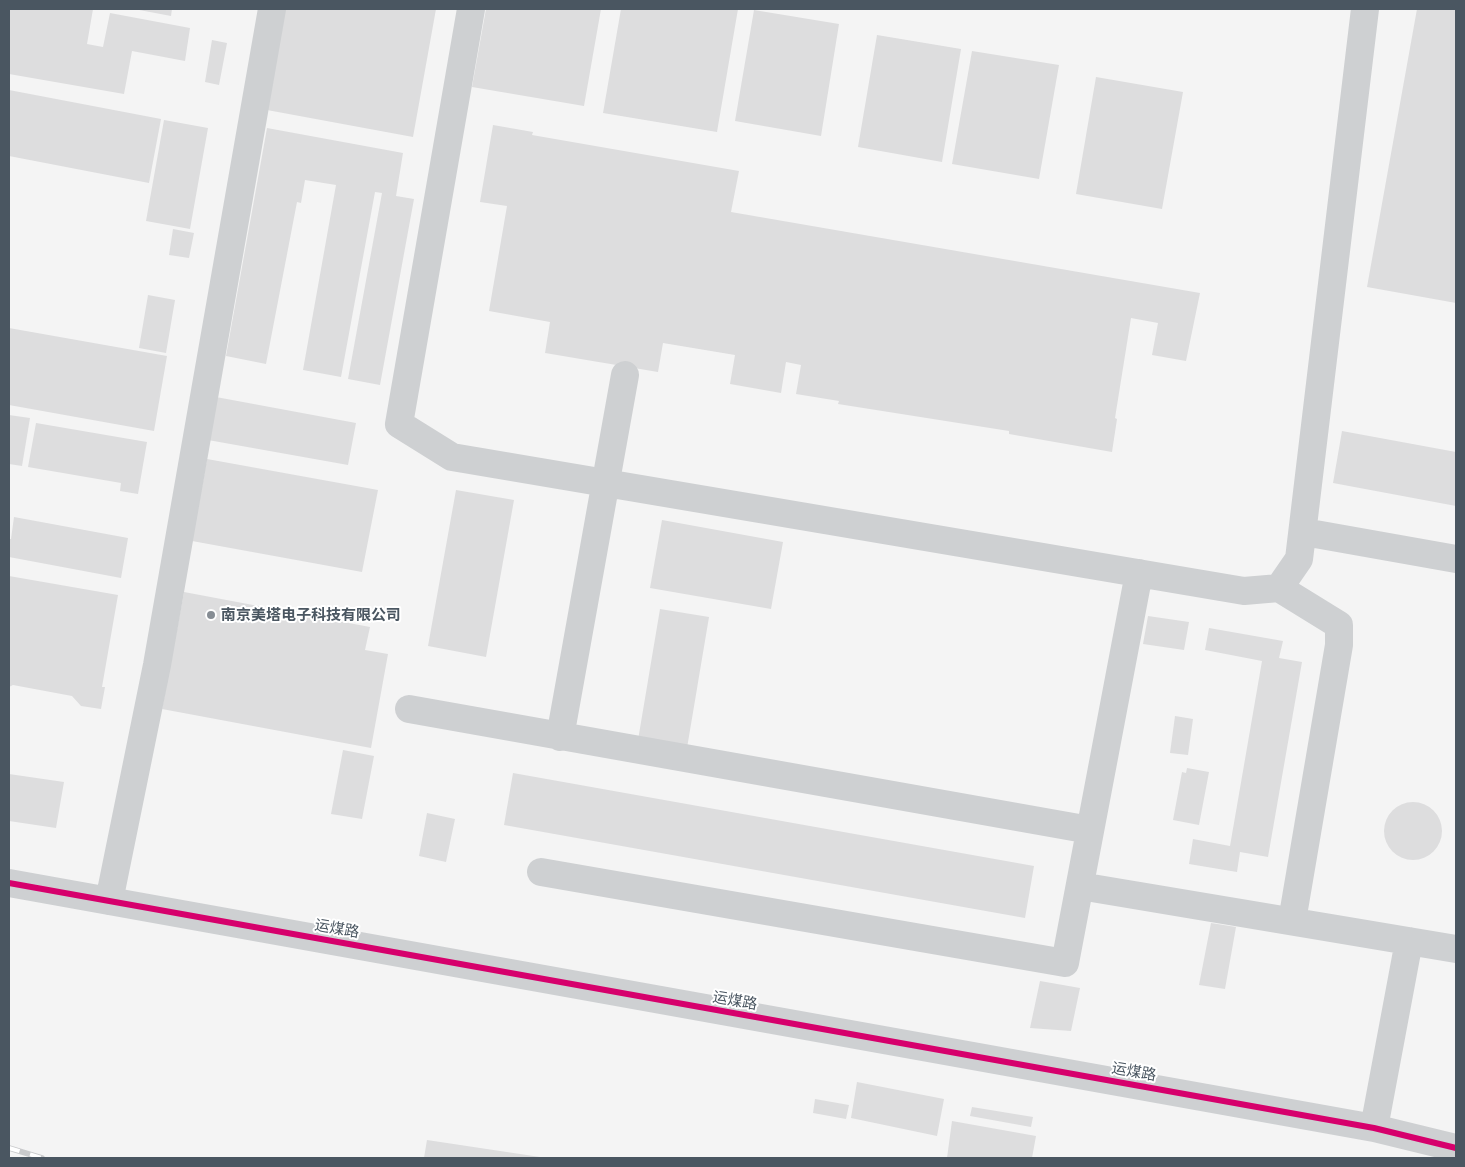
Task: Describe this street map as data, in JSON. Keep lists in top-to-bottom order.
{
  "streets": {
    "street": ["运煤路"]
  },
  "places": ["南京美塔电子科技有限公司"]
}
